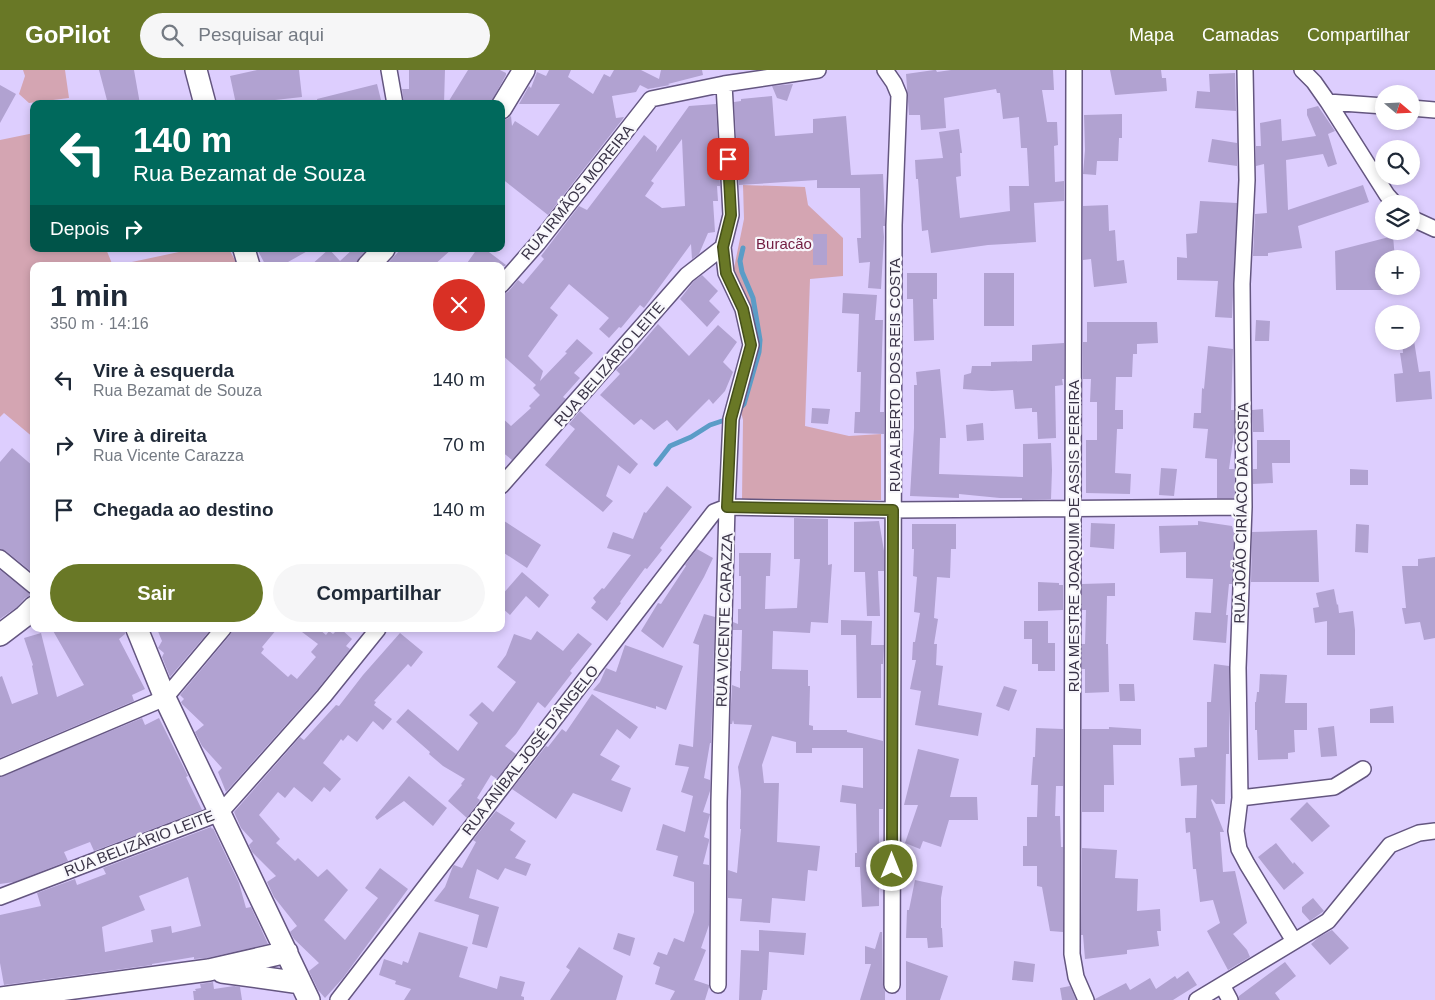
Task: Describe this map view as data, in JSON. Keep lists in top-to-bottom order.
{
  "streets": {
    "street": [
      "RUA IRMÃOS MOREIRA",
      "RUA BELIZÁRIO LEITE",
      "RUA ALBERTO DOS REIS COSTA",
      "RUA JOÃO CIRÍACO DA COSTA",
      "RUA MESTRE JOAQUIM DE ASSIS PEREIRA",
      "RUA VICENTE CARAZZA",
      "RUA ANÍBAL JOSÉ D'ÂNGELO"
    ]
  },
  "crossings": [
    ["RUA IRMÃOS MOREIRA", "RUA VICENTE CARAZZA"],
    ["RUA BELIZÁRIO LEITE", "RUA VICENTE CARAZZA"],
    ["RUA VICENTE CARAZZA", "RUA ANÍBAL JOSÉ D'ÂNGELO"]
  ],
  "parks": ["Buracão"],
  "north": "right",
  "page": {
    "header": "GoPilot",
    "search": "Pesquisar aqui",
    "nav": ["Mapa", "Camadas", "Compartilhar"],
    "map_buttons": ["+", "−"],
    "turn": ["140 m", "Rua Bezamat de Souza"],
    "then": "Depois",
    "heading": ["1 min", "350 m · 14:16"],
    "list": [
      {
        "name": "Vire à esquerda",
        "note": "Rua Bezamat de Souza",
        "value": "140 m"
      },
      {
        "name": "Vire à direita",
        "note": "Rua Vicente Carazza",
        "value": "70 m"
      },
      {
        "name": "Chegada ao destino",
        "value": "140 m"
      }
    ],
    "buttons": ["Sair", "Compartilhar"]
  }
}
